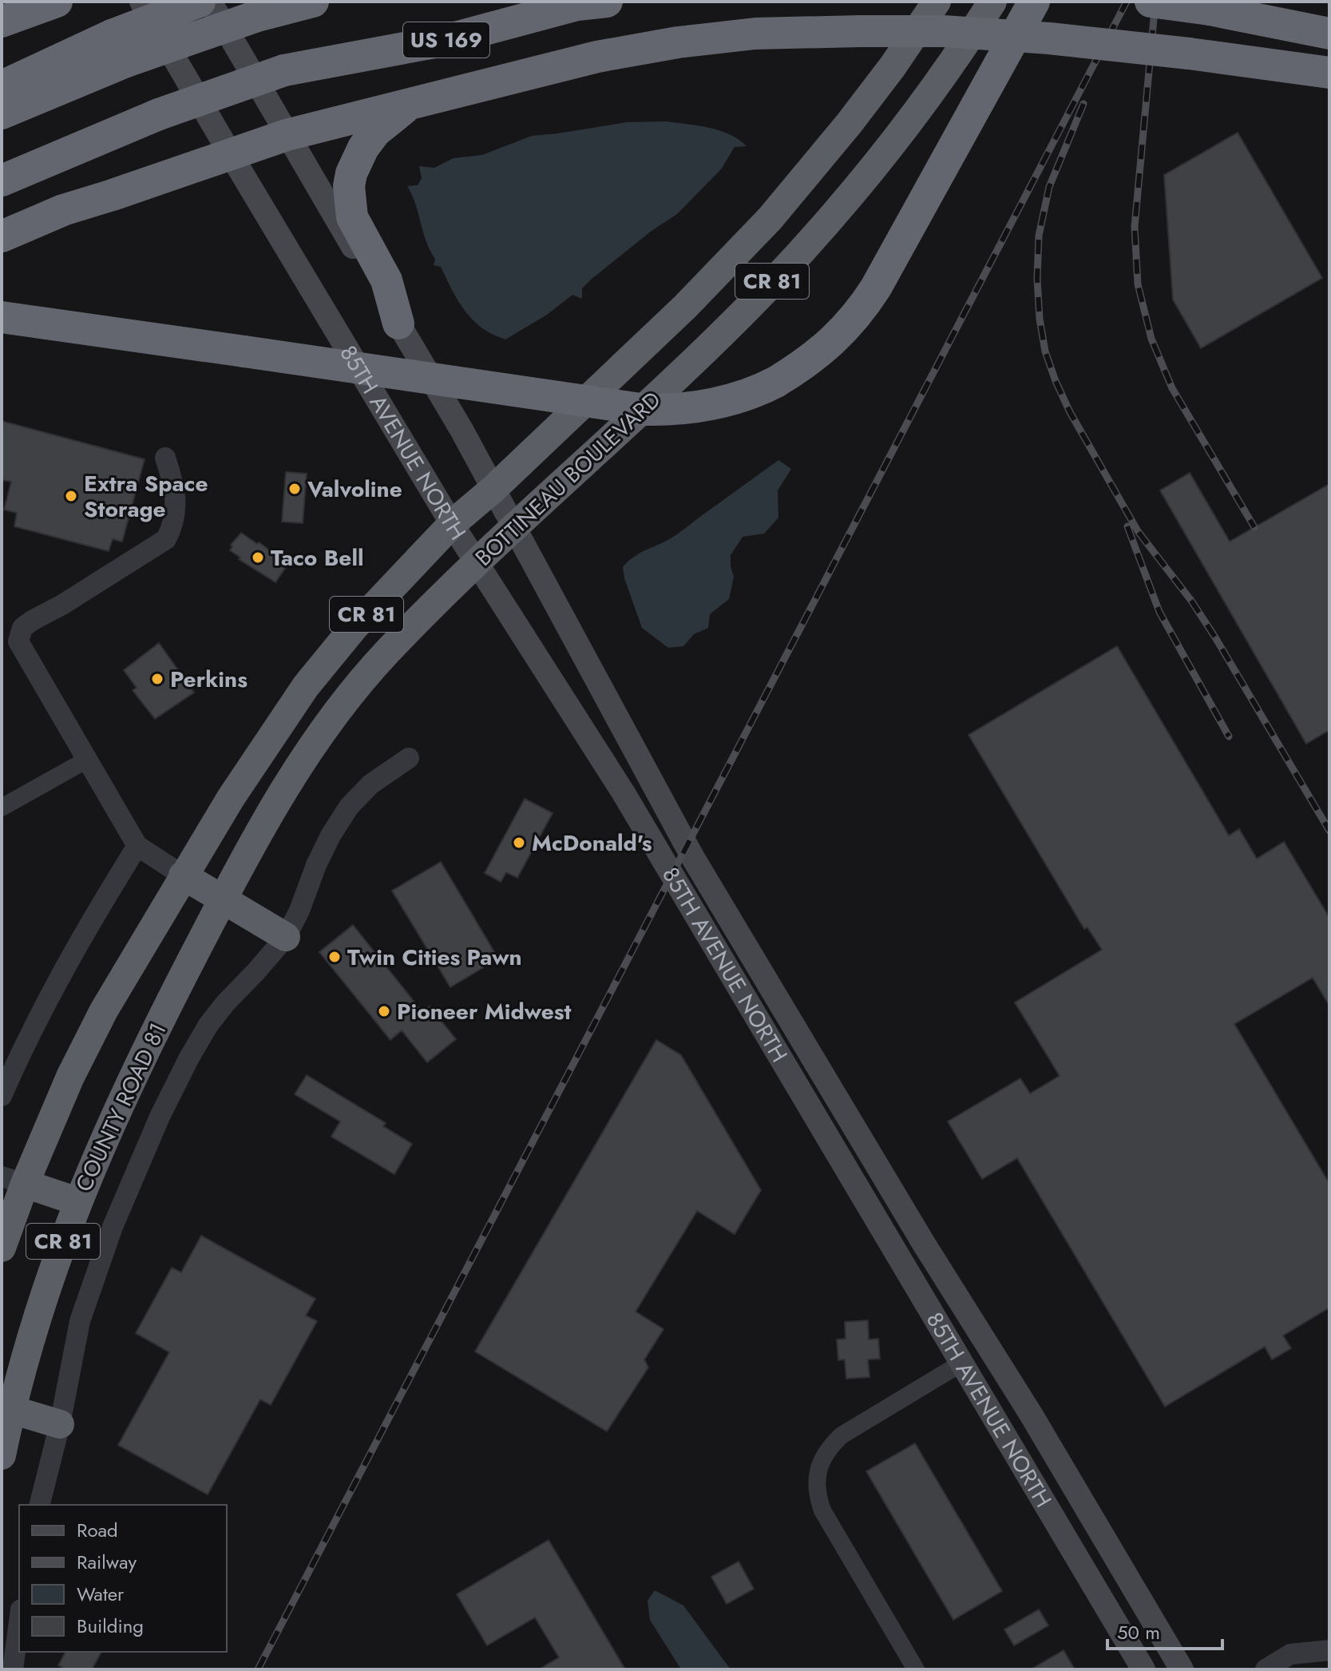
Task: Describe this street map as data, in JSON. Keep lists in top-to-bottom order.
{
  "streets": {
    "highway": [
      "US 169",
      "CR 81",
      "BOTTINEAU BOULEVARD",
      "COUNTY ROAD 81"
    ],
    "main road": ["85TH AVENUE NORTH"]
  },
  "crossings": [
    ["CR 81", "BOTTINEAU BOULEVARD"],
    ["85TH AVENUE NORTH", "BOTTINEAU BOULEVARD"],
    ["BOTTINEAU BOULEVARD", "COUNTY ROAD 81"]
  ],
  "places": [
    "Valvoline",
    "Extra Space Storage",
    "Taco Bell",
    "Perkins",
    "McDonald's",
    "Twin Cities Pawn",
    "Pioneer Midwest"
  ],
  "legend": [
    "Road",
    "Railway",
    "Water",
    "Building"
  ],
  "scale_bar": "50 m"
}
